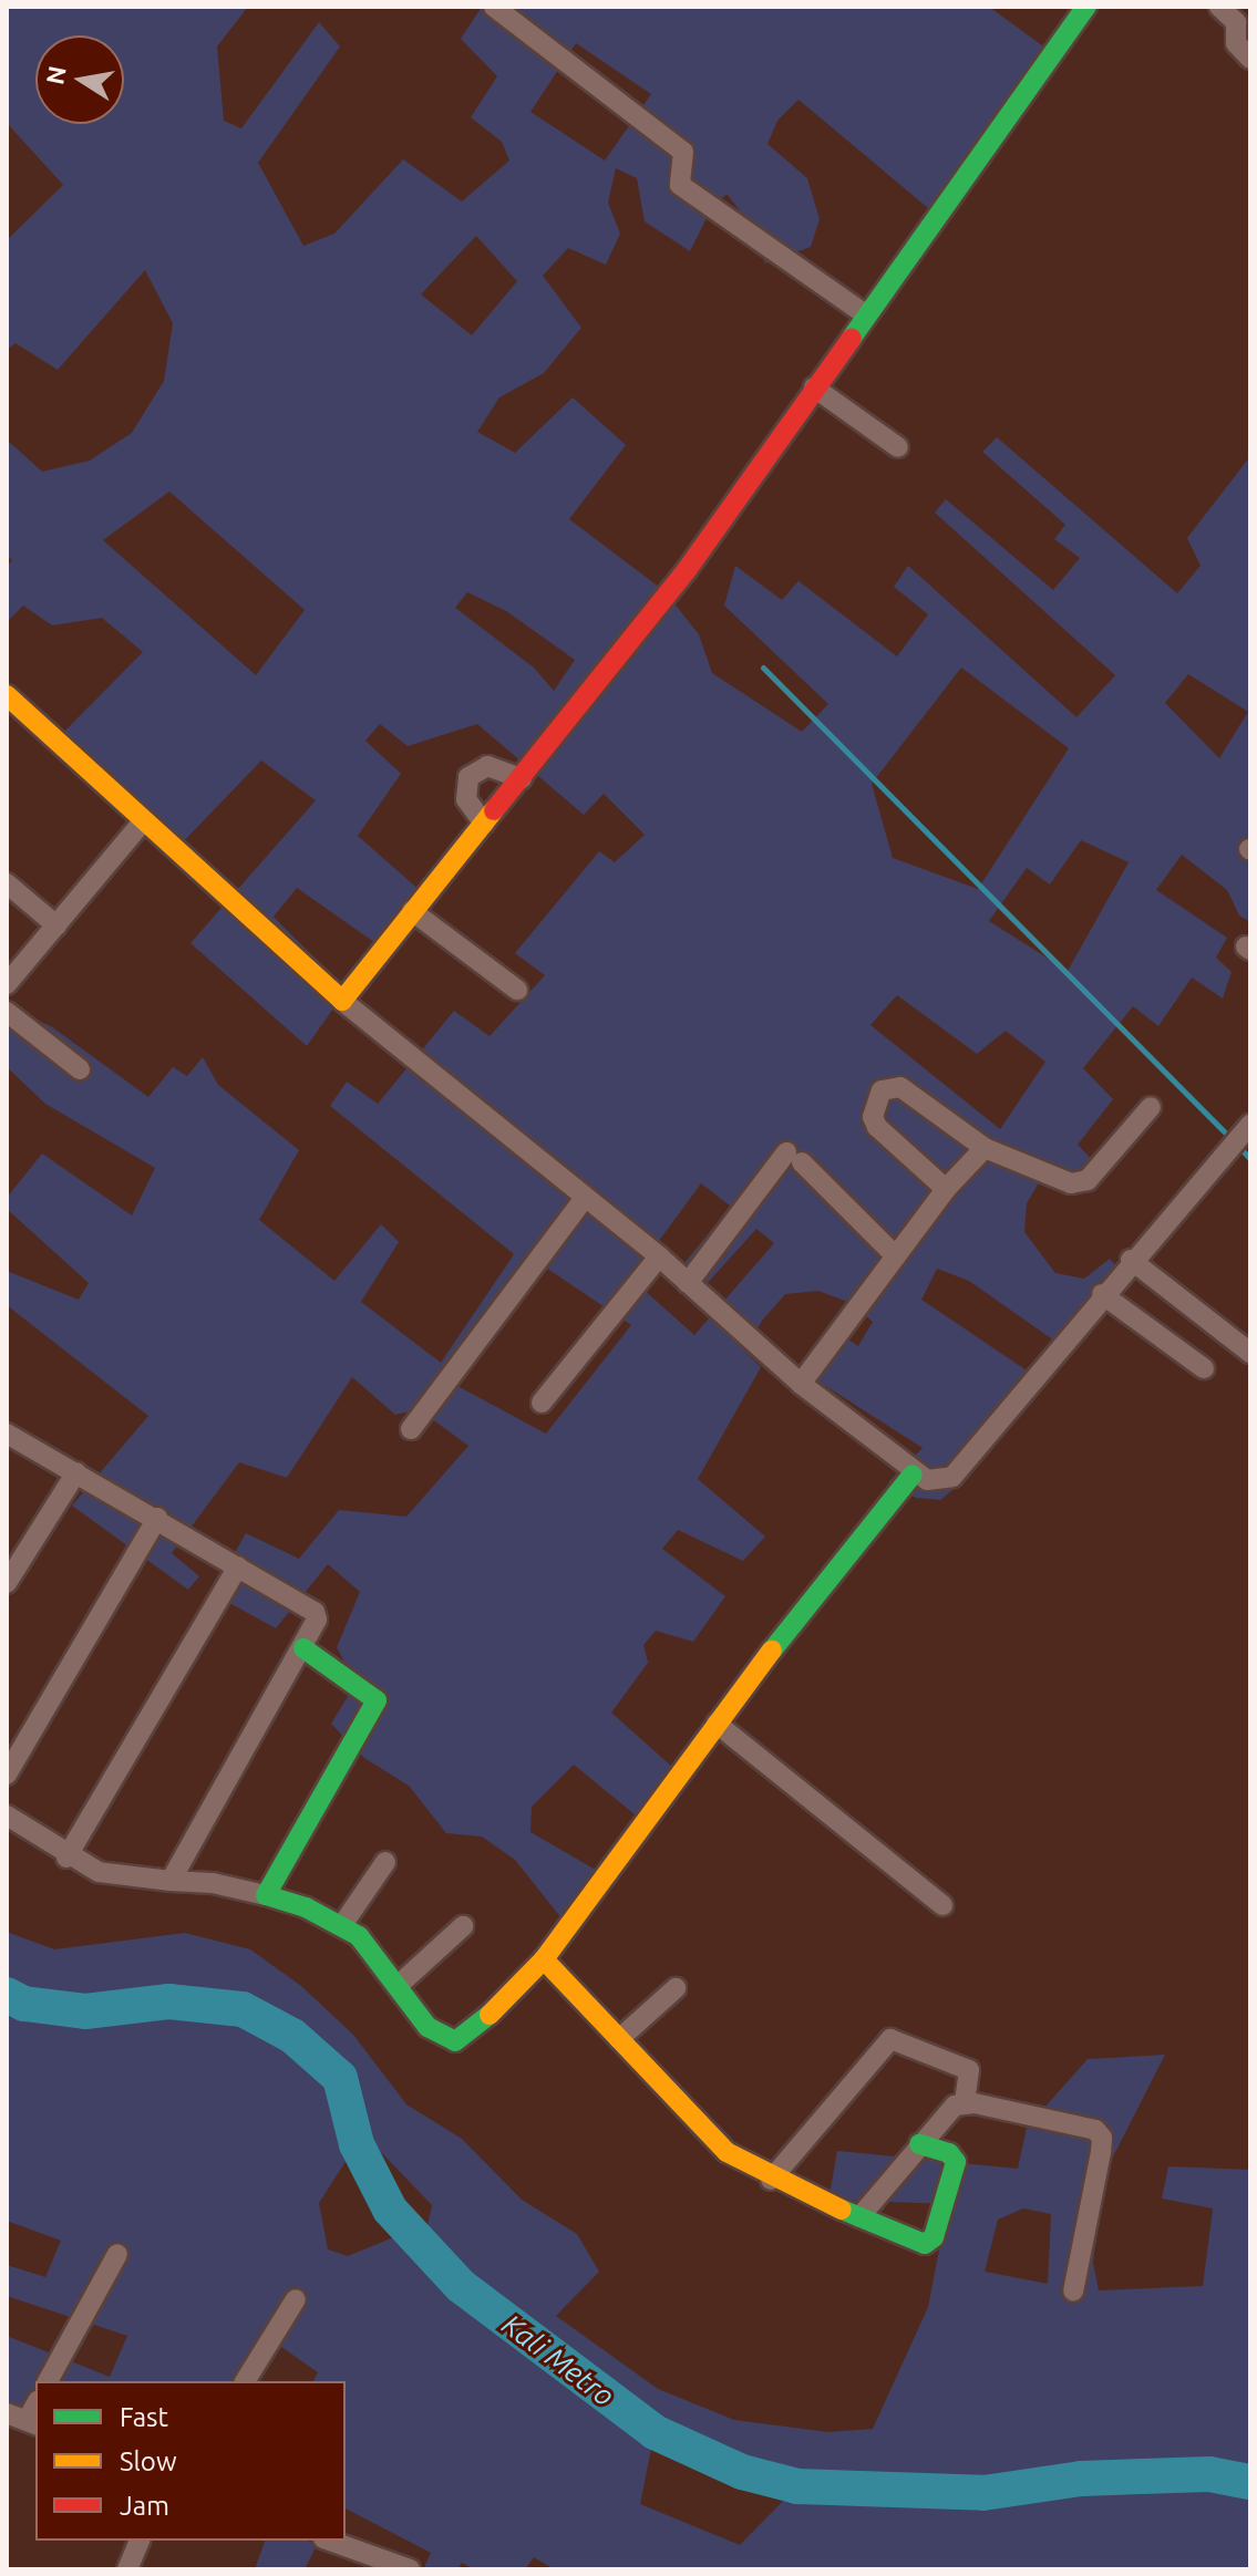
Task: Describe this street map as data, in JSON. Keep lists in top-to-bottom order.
{
  "water": ["Kali Metro"],
  "legend": ["Fast", "Slow", "Jam"],
  "north": "left"
}
